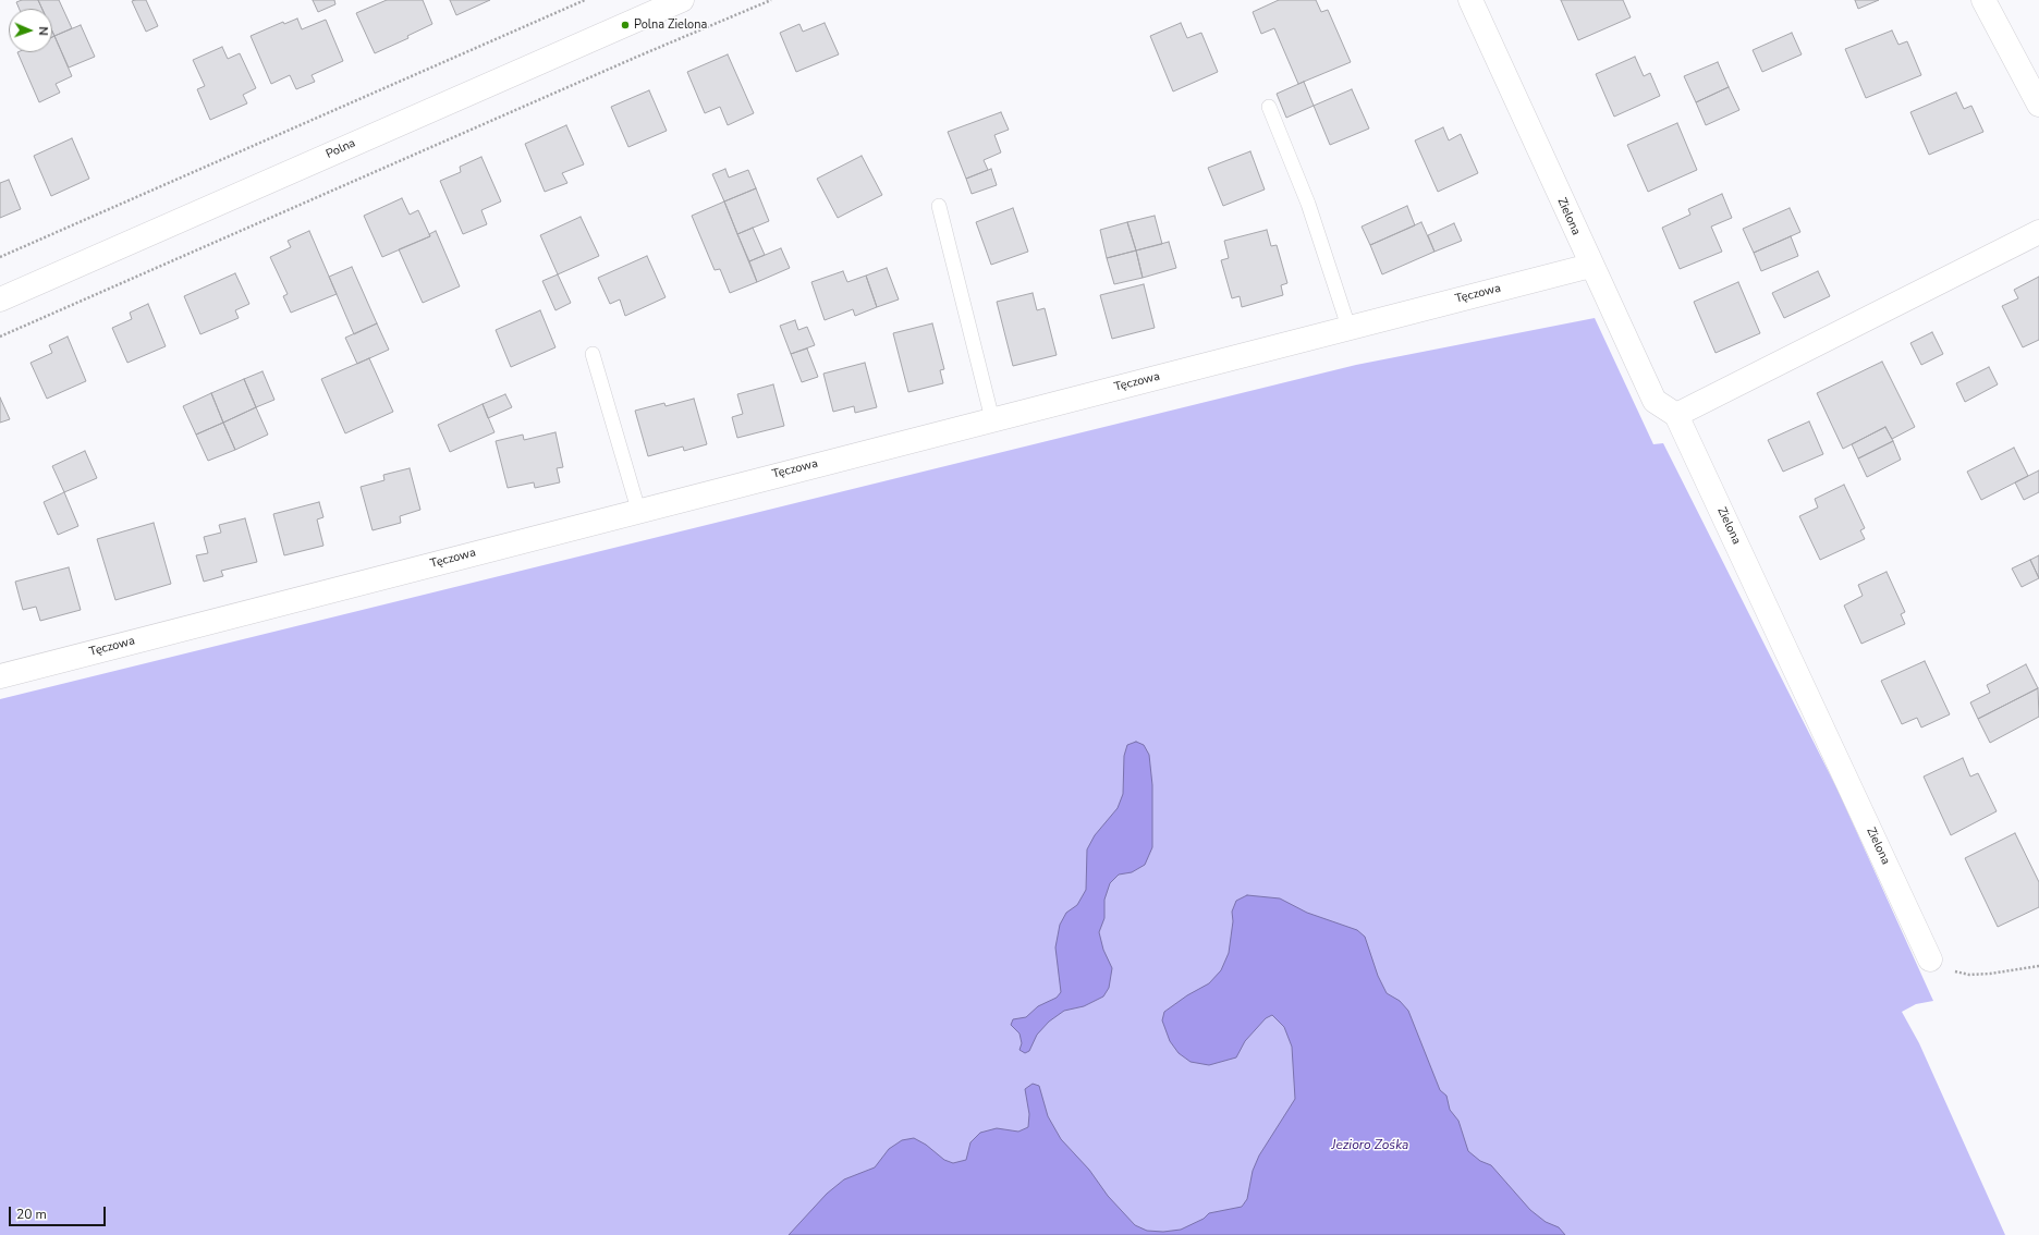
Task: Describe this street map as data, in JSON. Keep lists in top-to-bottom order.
{
  "streets": {
    "street": ["Polna", "Zielona", "Tęczowa"]
  },
  "crossings": [
    ["Zielona", "Tęczowa"]
  ],
  "water": ["Jezioro Zośka"],
  "places": ["Polna Zielona"],
  "scale_bar": "20 m",
  "north": "right"
}
